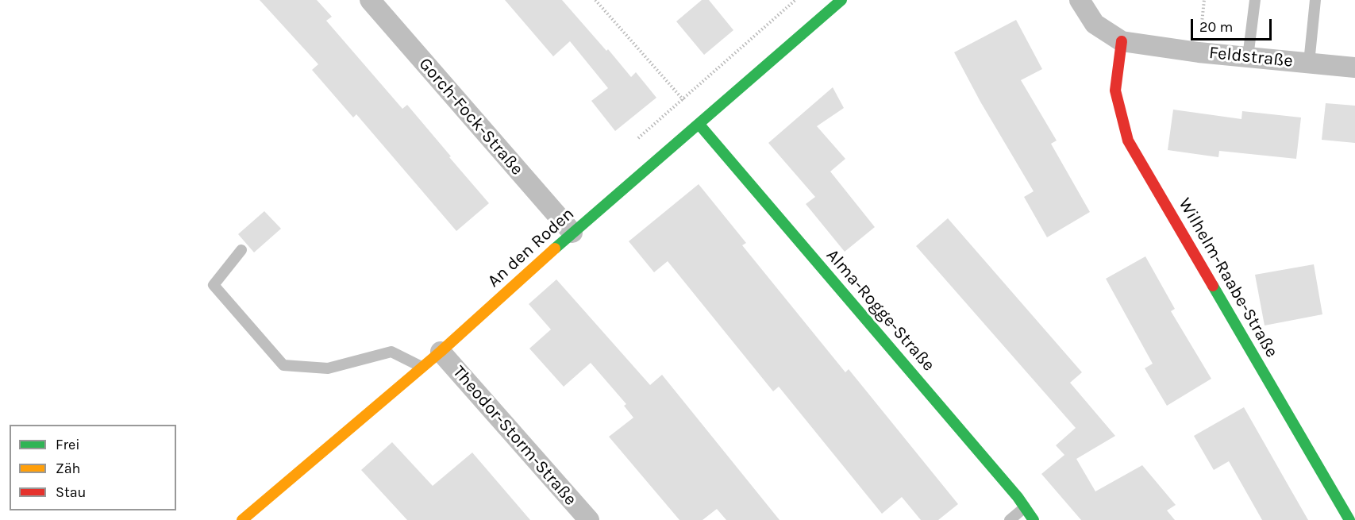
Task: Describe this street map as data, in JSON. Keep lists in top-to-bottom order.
{
  "streets": {
    "street": [
      "Feldstraße",
      "Gorch-Fock-Straße",
      "An den Roden",
      "Wilhelm-Raabe-Straße",
      "Alma-Rogge-Straße",
      "Theodor-Storm-Straße"
    ]
  },
  "crossings": [
    ["Feldstraße", "Wilhelm-Raabe-Straße"],
    ["Gorch-Fock-Straße", "An den Roden"],
    ["An den Roden", "Alma-Rogge-Straße"],
    ["An den Roden", "Theodor-Storm-Straße"]
  ],
  "legend": ["Frei", "Zäh", "Stau"],
  "scale_bar": "20 m"
}
